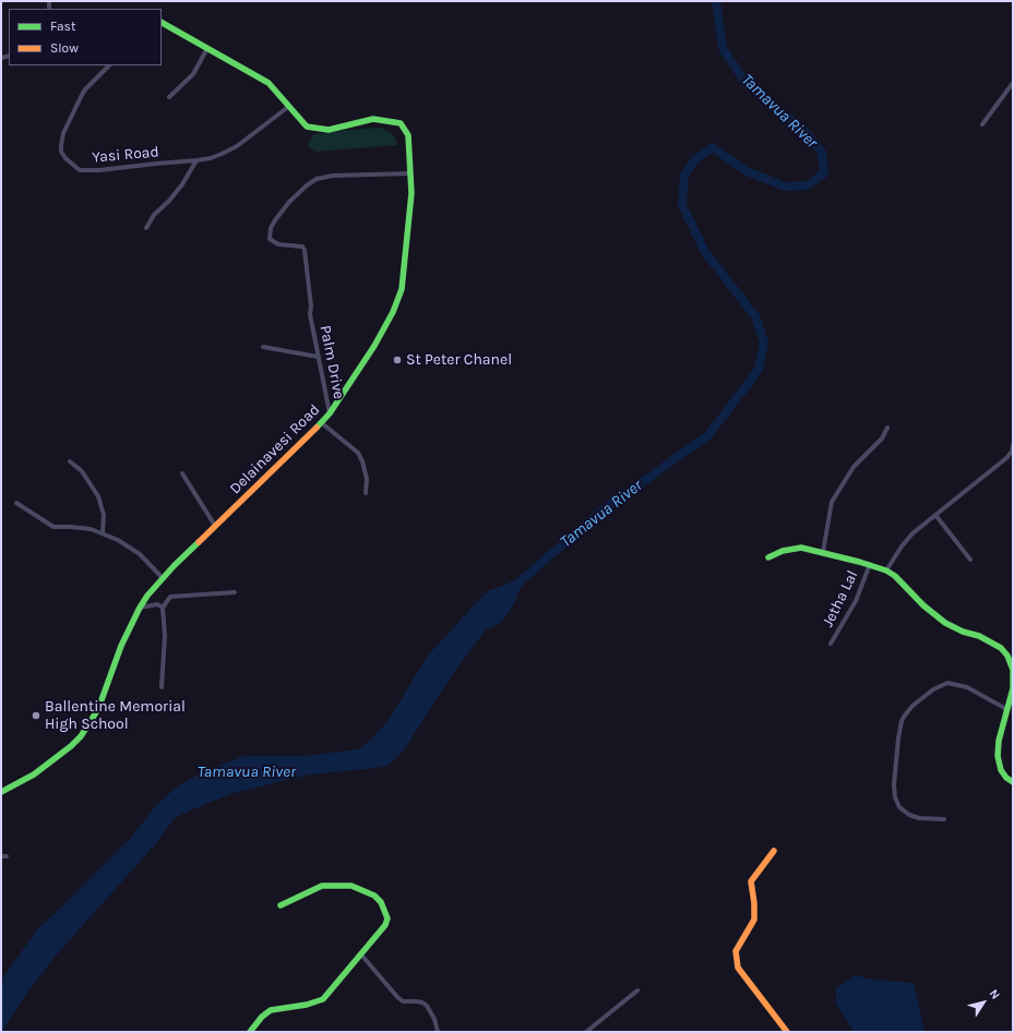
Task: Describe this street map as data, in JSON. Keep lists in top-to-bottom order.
{
  "streets": {
    "street": [
      "Yasi Road",
      "Palm Drive",
      "Delainavesi Road",
      "Jetha Lal"
    ]
  },
  "crossings": [
    ["Yasi Road", "Delainavesi Road"],
    ["Palm Drive", "Delainavesi Road"]
  ],
  "water": ["Tamavua River"],
  "places": ["St Peter Chanel", "Ballentine Memorial High School"],
  "legend": ["Fast", "Slow"],
  "north": "top right"
}
